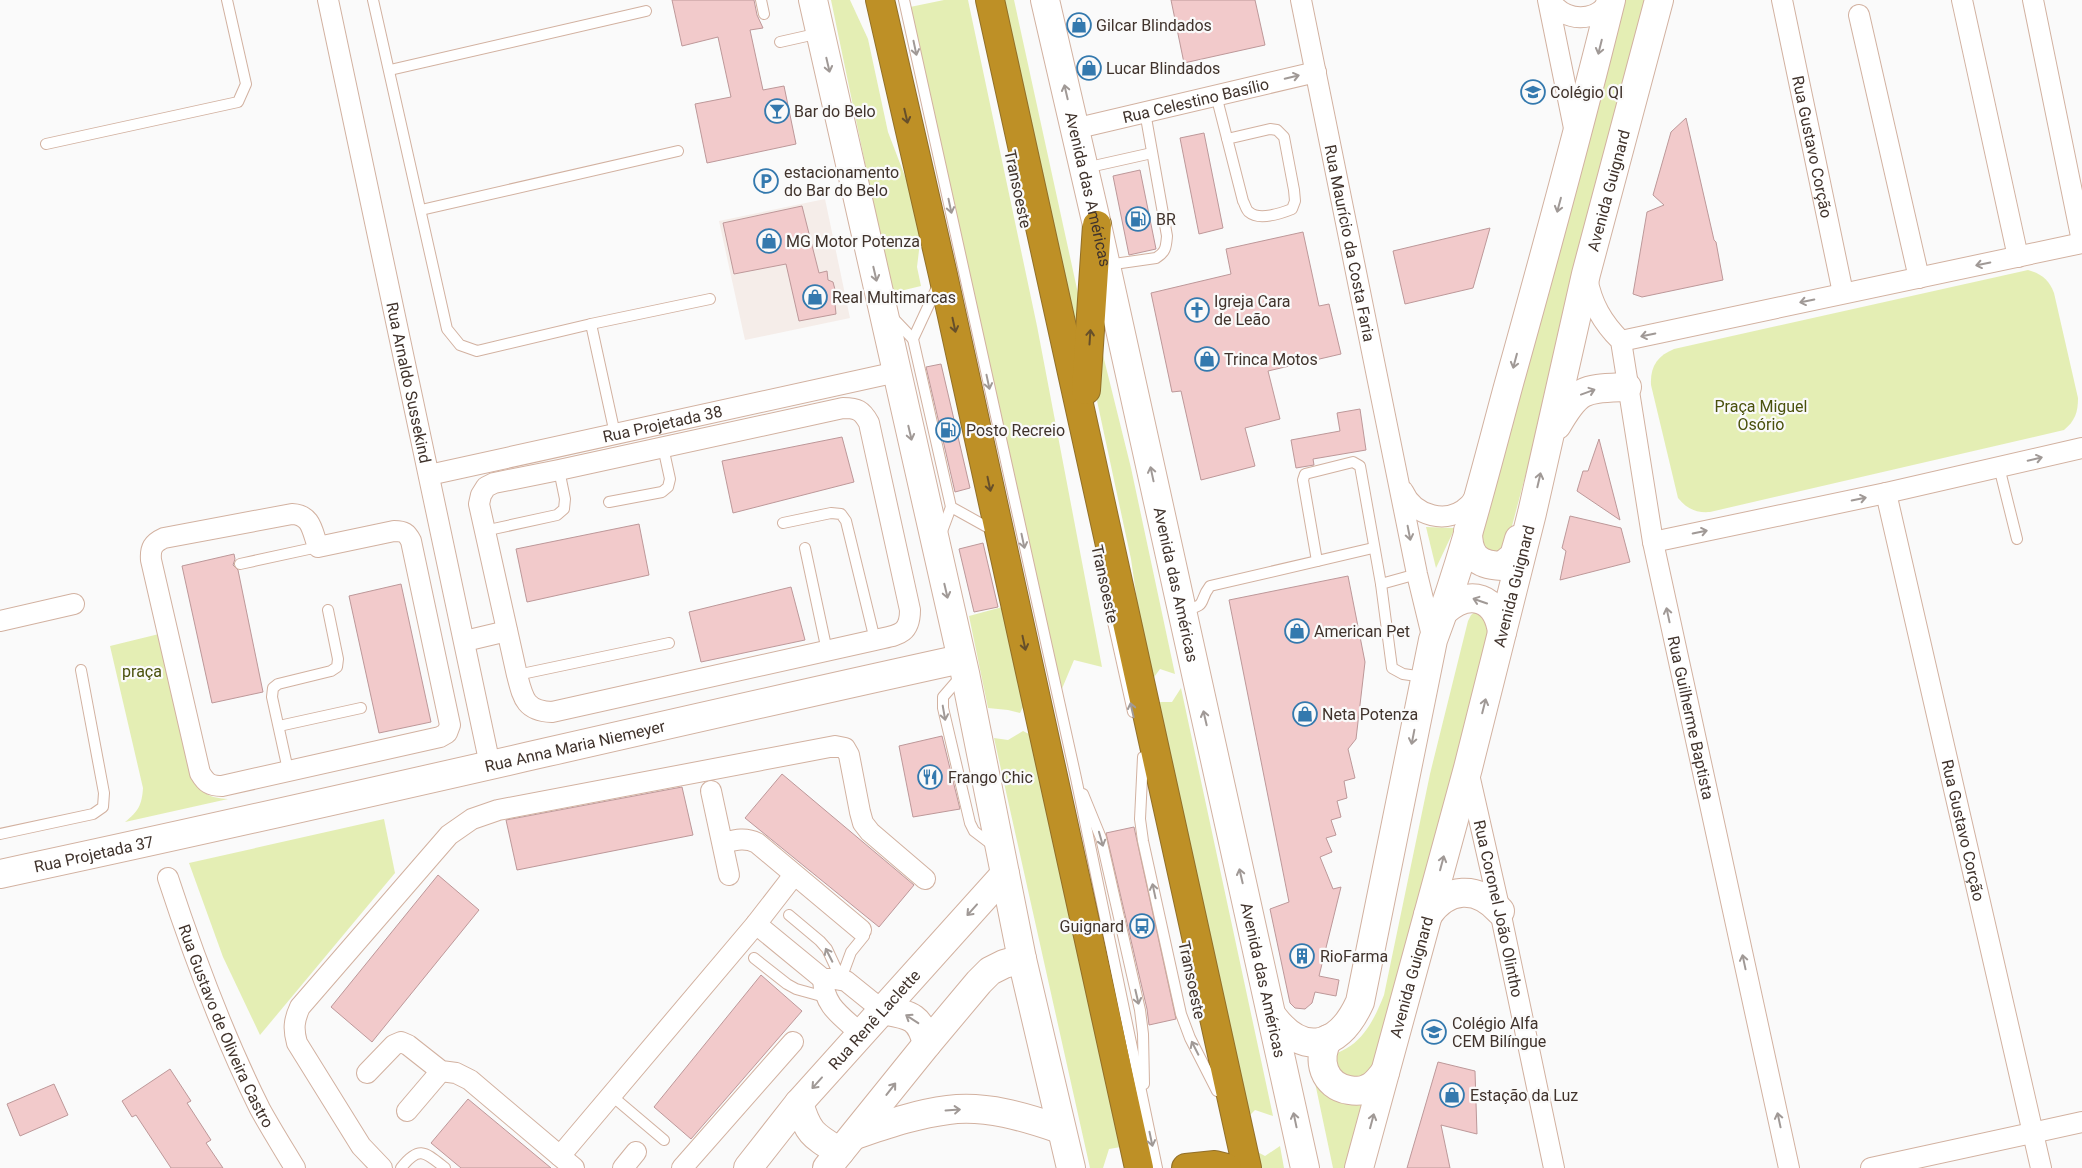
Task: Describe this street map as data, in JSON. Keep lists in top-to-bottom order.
{
  "streets": {
    "street": [
      "Rua Celestino Basílio",
      "Rua Gustavo Corção",
      "Avenida das Américas",
      "Avenida Guignard",
      "Rua Maurício da Costa Faria",
      "Rua Arnaldo Sussekind",
      "Rua Projetada 38",
      "Rua Guilherme Baptista",
      "Rua Anna Maria Niemeyer",
      "Rua Projetada 37",
      "Rua Coronel João Olintho",
      "Rua Renê Laclette",
      "Rua Gustavo de Oliveira Castro"
    ],
    "lane": ["Transoeste"]
  },
  "crossings": [
    ["Rua Celestino Basílio", "Avenida das Américas"],
    ["Rua Celestino Basílio", "Rua Maurício da Costa Faria"],
    ["Avenida Guignard", "Rua Coronel João Olintho"],
    ["Rua Arnaldo Sussekind", "Rua Projetada 38"],
    ["Rua Arnaldo Sussekind", "Rua Anna Maria Niemeyer"],
    ["Rua Anna Maria Niemeyer", "Rua Projetada 37"]
  ],
  "one_way": ["Rua Celestino Basílio", "Rua Guilherme Baptista"],
  "parks": ["Praça Miguel Osório", "praça"],
  "places": {
    "shop": [
      "Gilcar Blindados",
      "Lucar Blindados",
      "MG Motor Potenza",
      "Real Multimarcas",
      "Trinca Motos",
      "American Pet",
      "Neta Potenza",
      "Estação da Luz"
    ],
    "school or university": ["Colégio QI", "Colégio Alfa CEM Bilíngue"],
    "bar": ["Bar do Belo"],
    "parking": ["estacionamento do Bar do Belo"],
    "fuel station": ["BR", "Posto Recreio"],
    "church": ["Igreja Cara de Leão"],
    "restaurant": ["Frango Chic"],
    "bus stop": ["Guignard"],
    "building": ["RioFarma"]
  }
}
